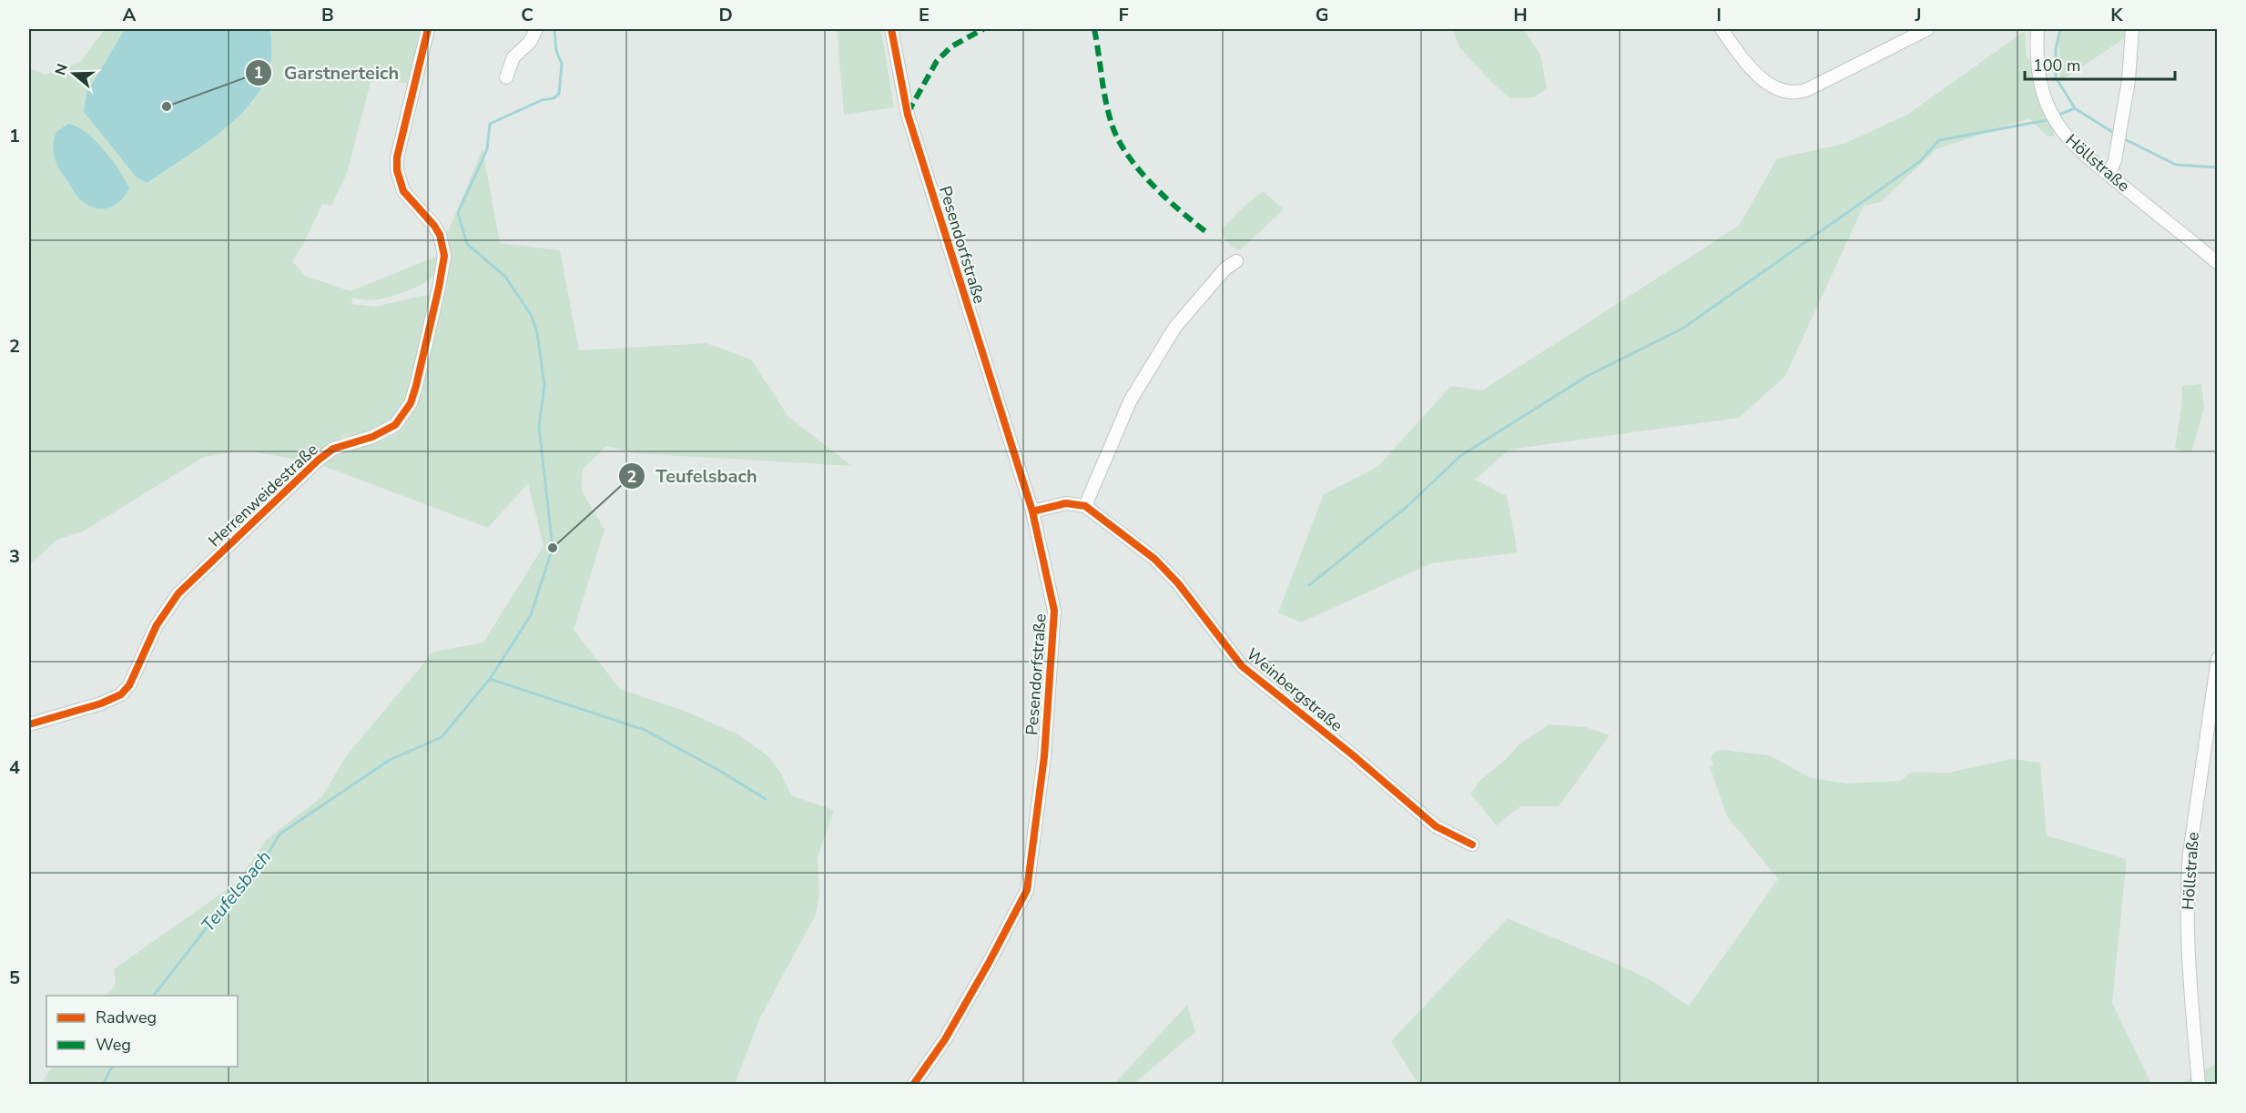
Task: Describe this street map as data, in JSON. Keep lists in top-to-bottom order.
{
  "streets": {
    "street": [
      "Höllstraße",
      "Pesendorfstraße",
      "Herrenweidestraße",
      "Weinbergstraße"
    ]
  },
  "water": ["Teufelsbach"],
  "places": ["Garstnerteich", "Teufelsbach"],
  "legend": ["Radweg", "Weg"],
  "scale_bar": "100 m",
  "north": "left",
  "grid": {
    "columns": [
      "A",
      "B",
      "C",
      "D",
      "E",
      "F",
      "G",
      "H",
      "I",
      "J",
      "K"
    ],
    "rows": [
      "1",
      "2",
      "3",
      "4",
      "5"
    ]
  }
}
